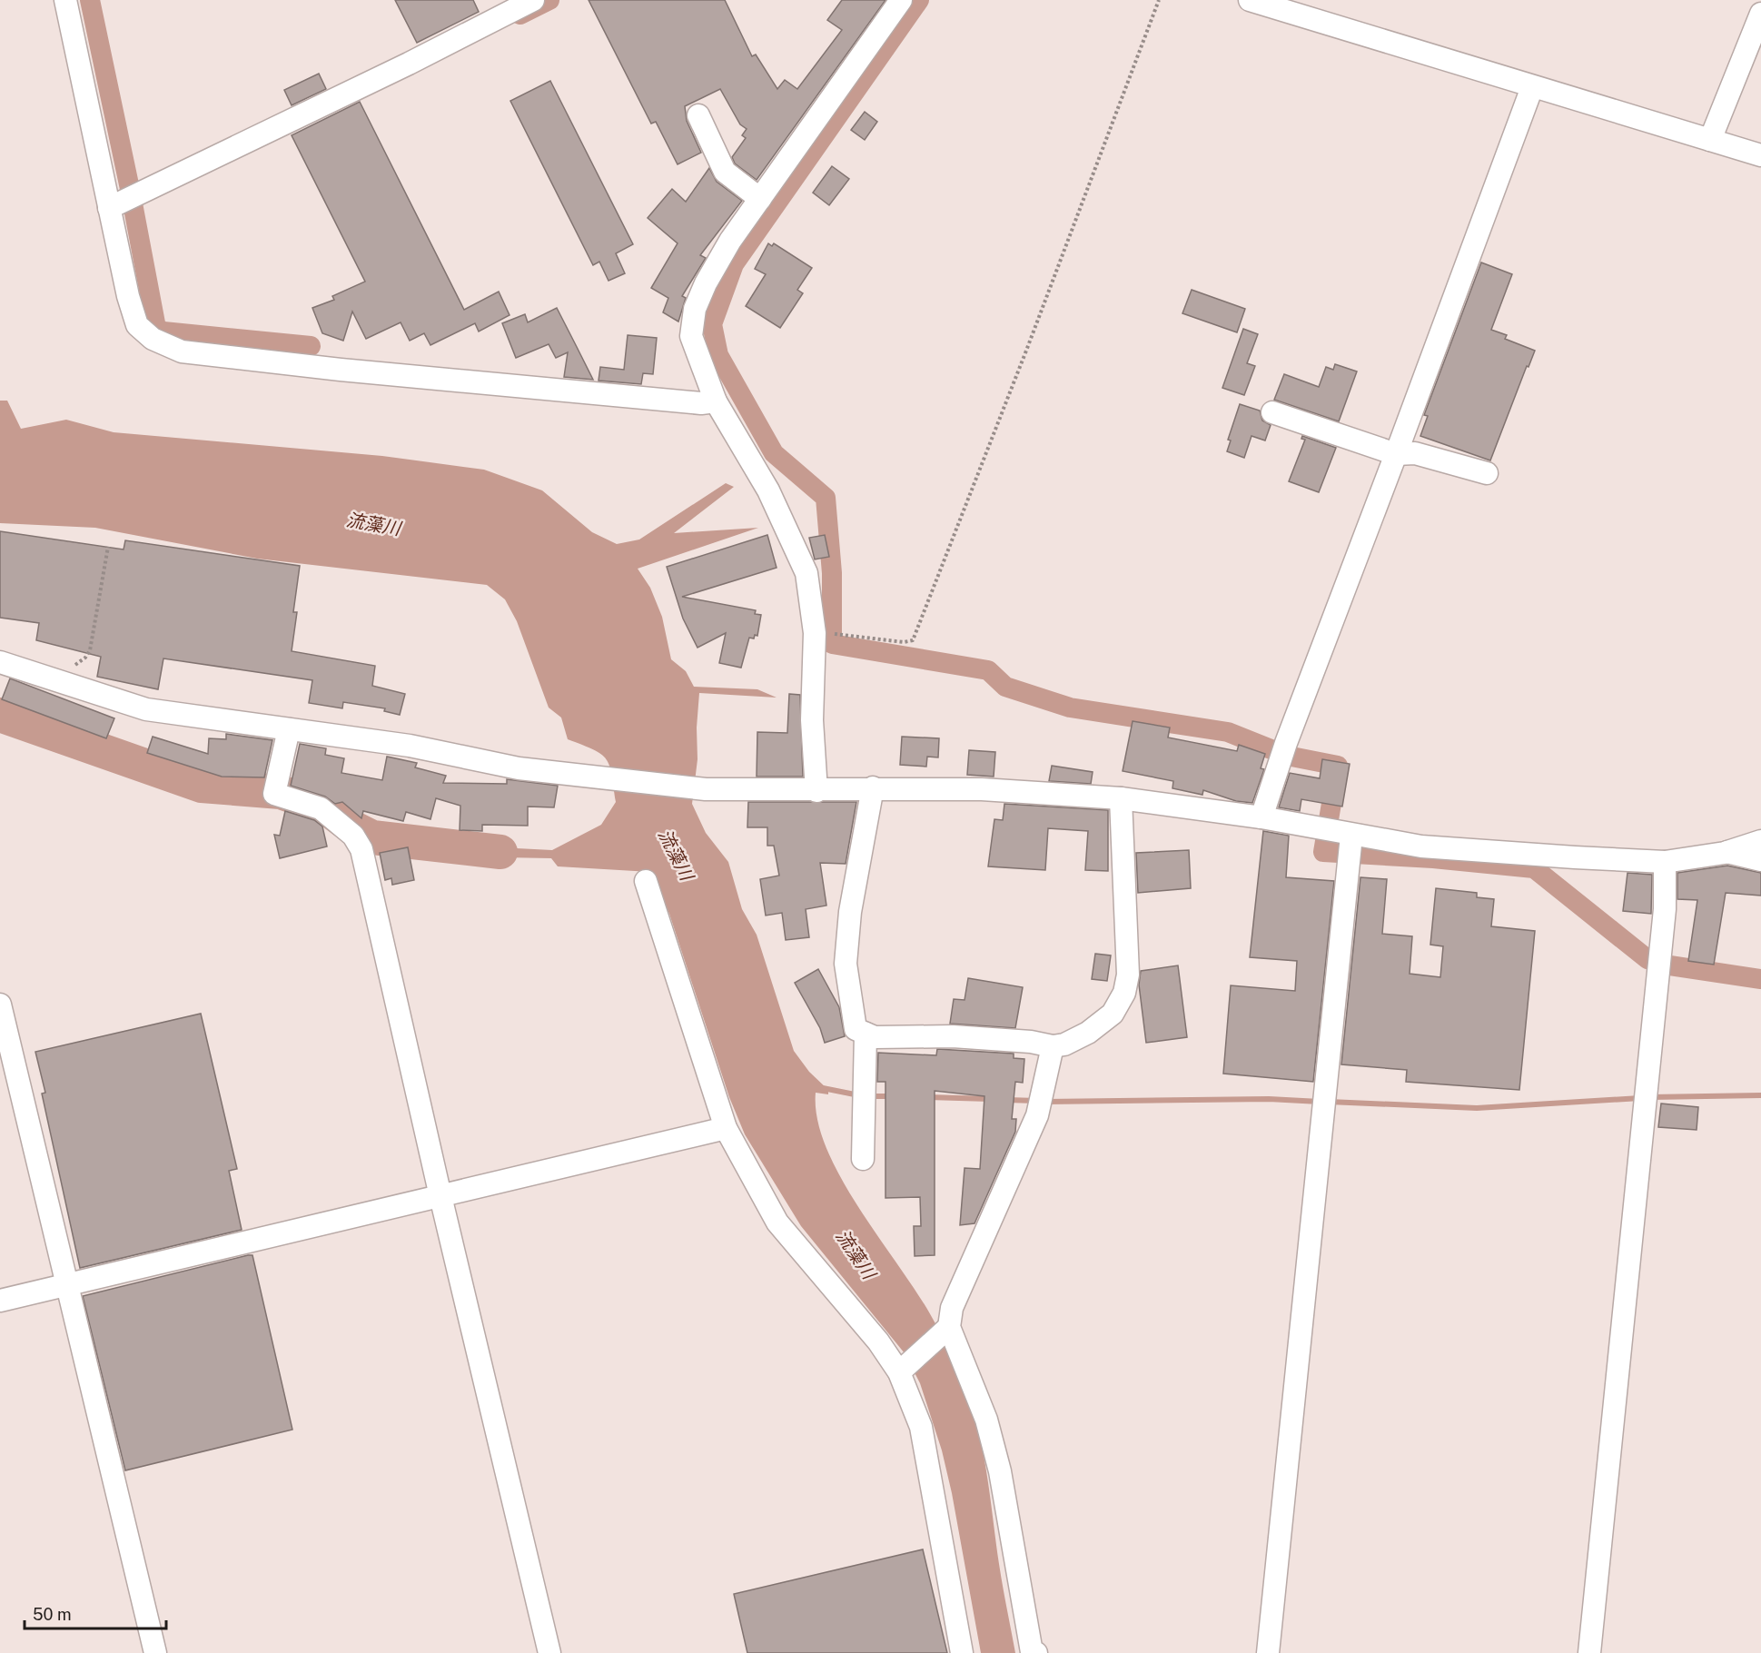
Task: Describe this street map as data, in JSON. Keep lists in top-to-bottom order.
{
  "water": ["流藻川"],
  "scale_bar": "50 m"
}
